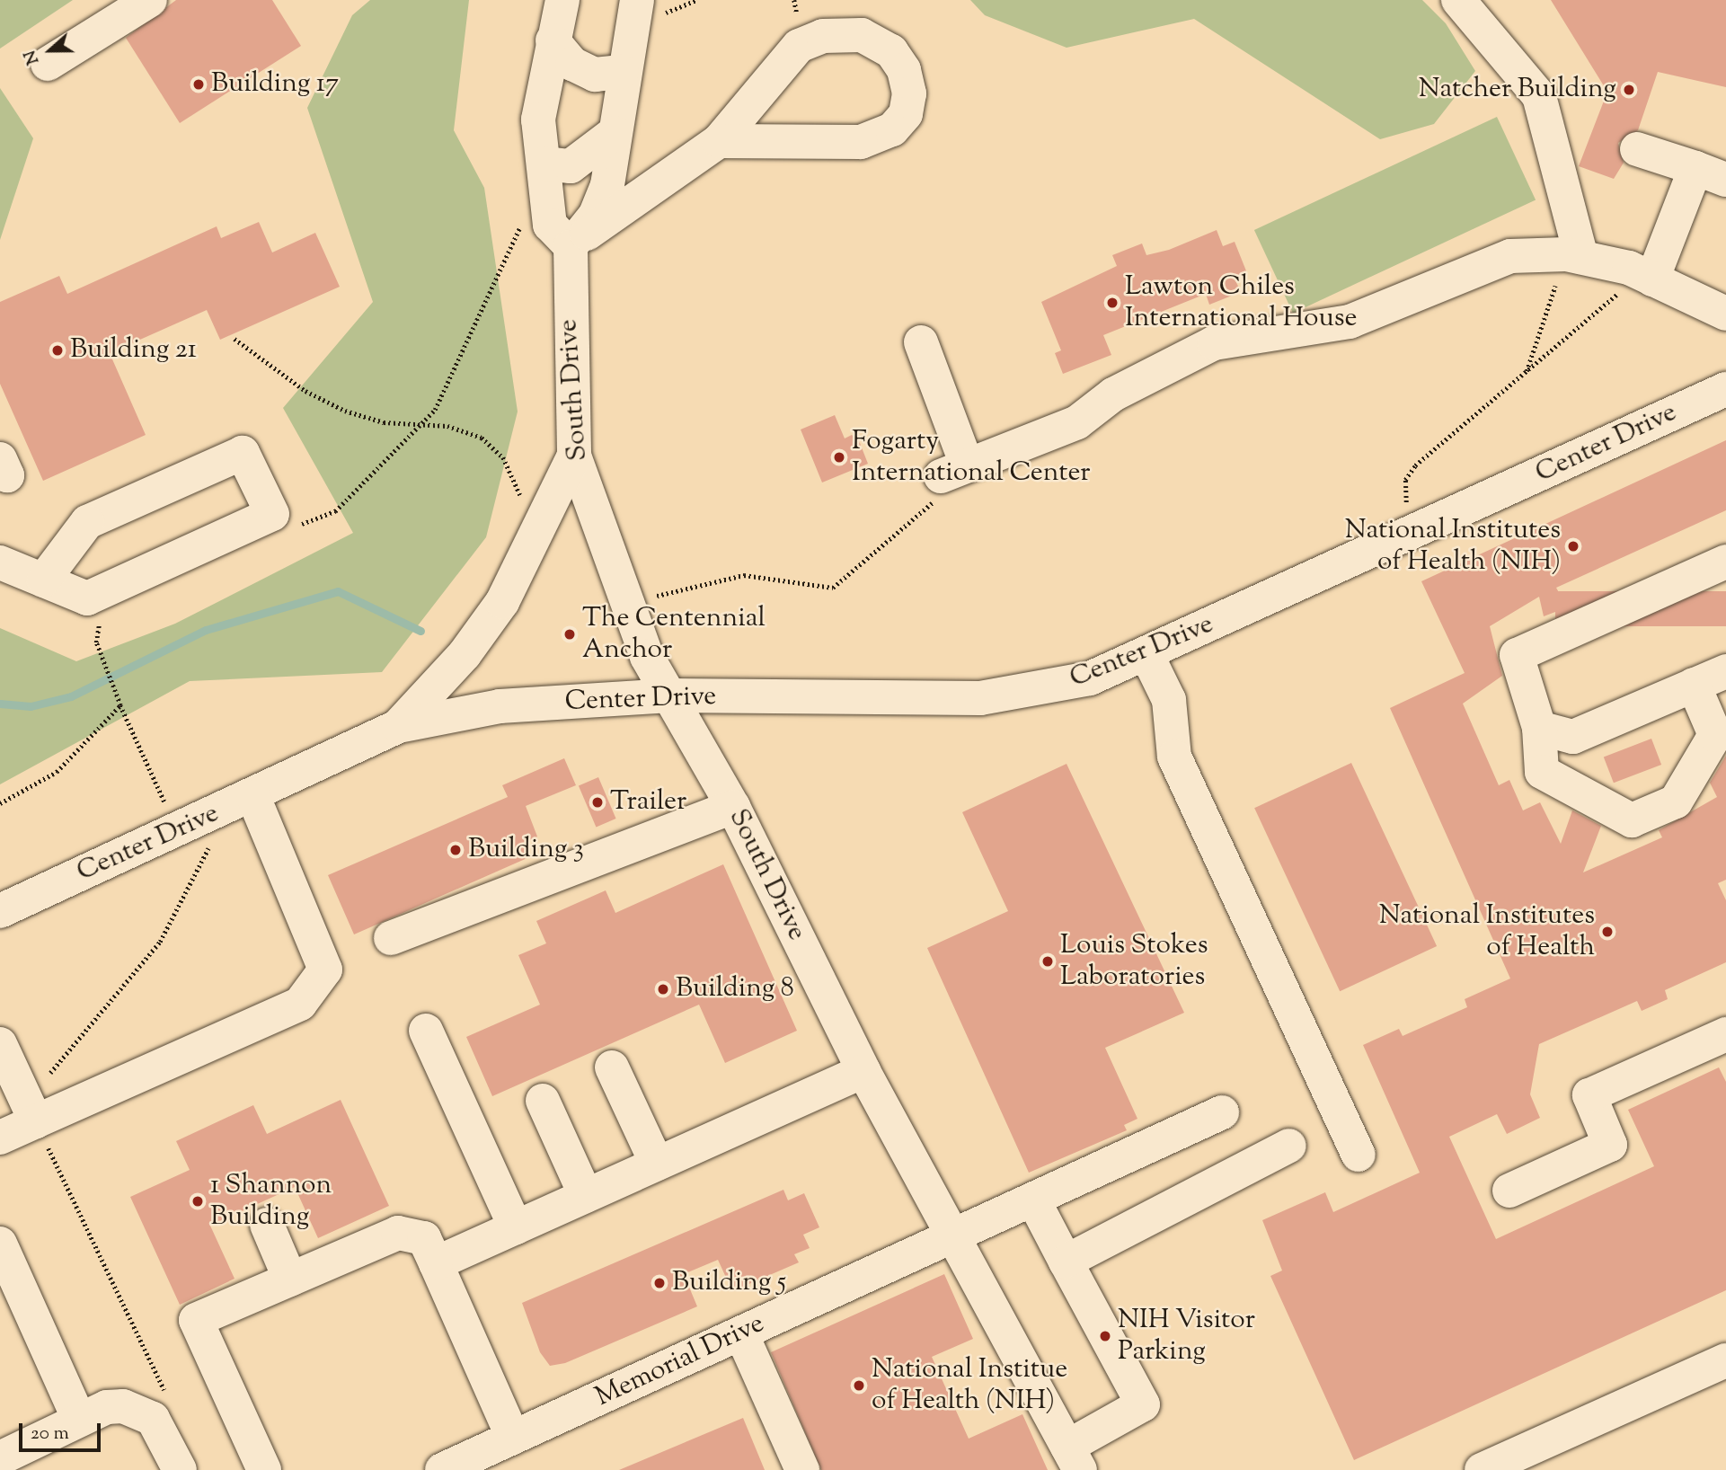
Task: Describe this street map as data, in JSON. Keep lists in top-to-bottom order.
{
  "streets": {
    "street": ["South Drive", "Center Drive", "Memorial Drive"]
  },
  "crossings": [
    ["South Drive", "Center Drive"],
    ["South Drive", "Memorial Drive"]
  ],
  "places": [
    "Building 17",
    "Natcher Building",
    "Lawton Chiles International House",
    "Building 21",
    "Fogarty International Center",
    "National Institutes of Health (NIH)",
    "The Centennial Anchor",
    "Trailer",
    "Building 3",
    "National Institutes of Health",
    "Louis Stokes Laboratories",
    "Building 8",
    "1 Shannon Building",
    "Building 5",
    "NIH Visitor Parking",
    "National Institue of Health (NIH)"
  ],
  "scale_bar": "20 m",
  "north": "left"
}
